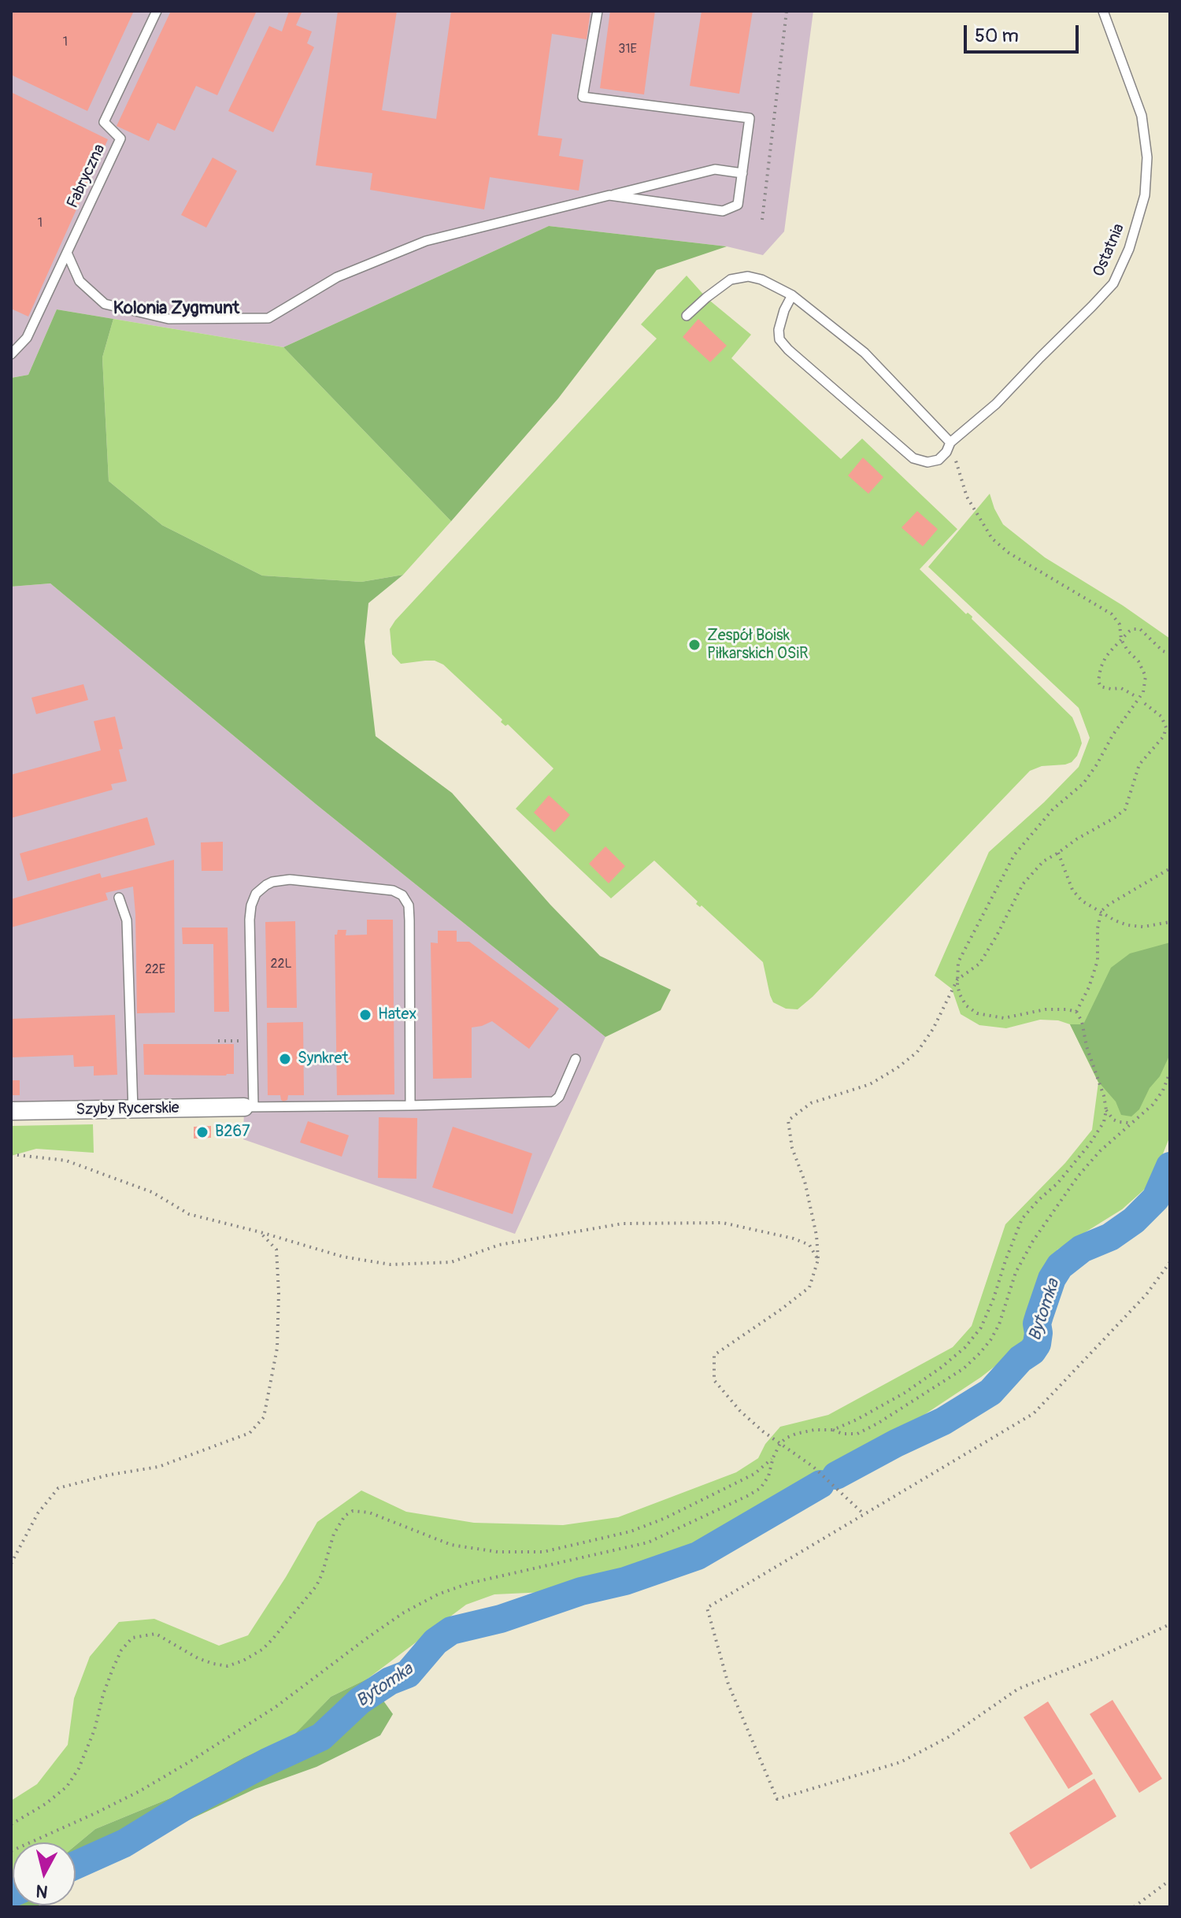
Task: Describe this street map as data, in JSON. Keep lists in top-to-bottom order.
{
  "streets": {
    "street": ["Szyby Rycerskie"],
    "lane": ["Fabryczna", "Ostatnia"]
  },
  "districts": ["Kolonia Zygmunt"],
  "water": ["Bytomka"],
  "places": [
    "Zespół Boisk Piłkarskich OSiR",
    "Hatex",
    "Synkret",
    "B267"
  ],
  "house_numbers": [
    "1",
    "31E",
    "1",
    "22L",
    "22E"
  ],
  "scale_bar": "50 m",
  "north": "bottom"
}
